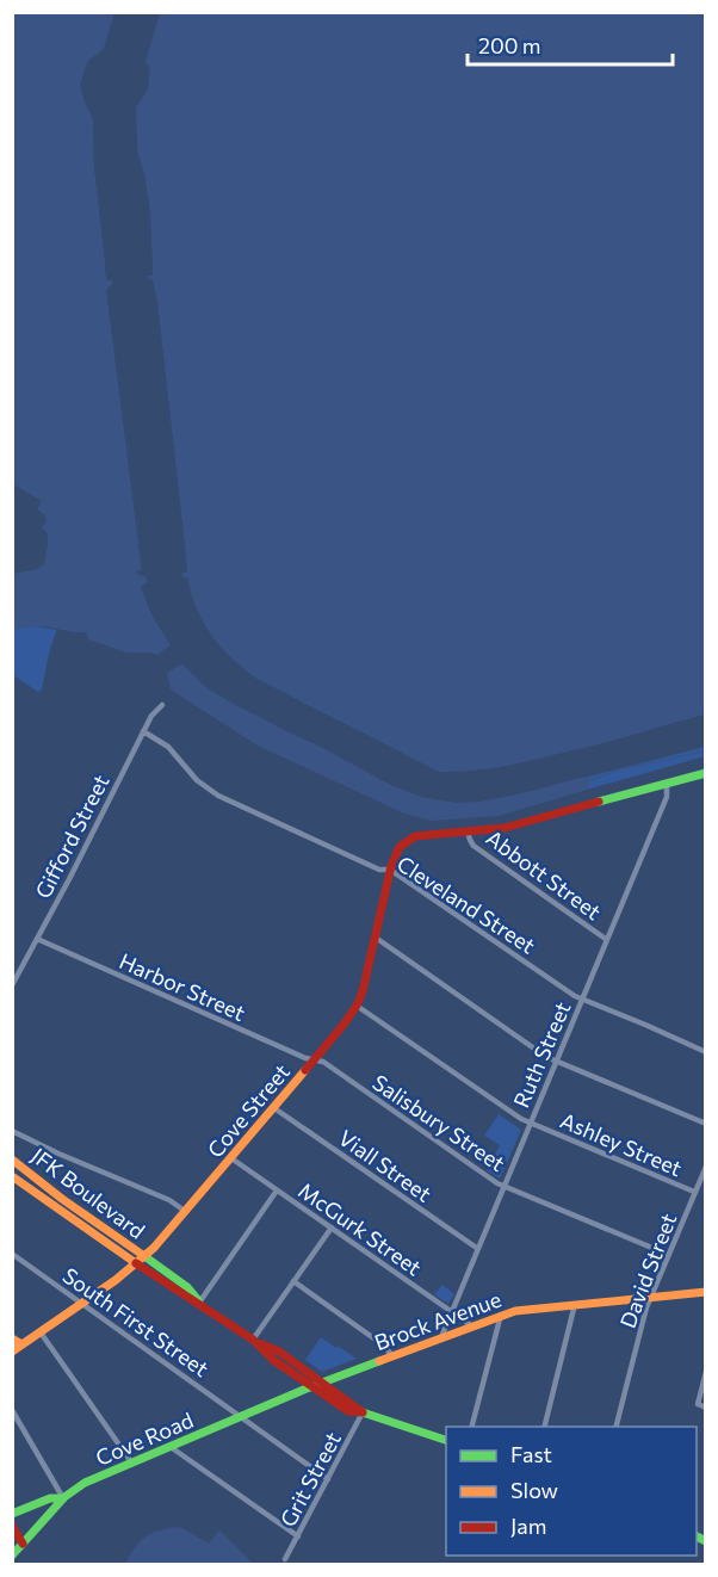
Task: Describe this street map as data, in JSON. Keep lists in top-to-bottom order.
{
  "streets": {
    "main road": [
      "Cove Street",
      "JFK Boulevard",
      "Brock Avenue",
      "Cove Road"
    ],
    "street": [
      "Gifford Street",
      "Abbott Street",
      "Cleveland Street",
      "Harbor Street",
      "Ruth Street",
      "Salisbury Street",
      "Ashley Street",
      "Viall Street",
      "McGurk Street",
      "David Street",
      "South First Street",
      "Grit Street"
    ]
  },
  "crossings": [
    ["Gifford Street", "Cleveland Street"],
    ["Gifford Street", "Harbor Street"],
    ["Abbott Street", "Ruth Street"],
    ["Abbott Street", "Cove Street"],
    ["Cleveland Street", "Ruth Street"],
    ["Cleveland Street", "Cove Street"],
    ["Harbor Street", "Cove Street"],
    ["Harbor Street", "Salisbury Street"],
    ["Ruth Street", "Salisbury Street"],
    ["Ruth Street", "Ashley Street"],
    ["Ruth Street", "Viall Street"],
    ["Ruth Street", "McGurk Street"],
    ["Ruth Street", "Brock Avenue"],
    ["Cove Street", "Salisbury Street"],
    ["Cove Street", "Ashley Street"],
    ["Cove Street", "Viall Street"],
    ["Cove Street", "JFK Boulevard"],
    ["Cove Street", "McGurk Street"],
    ["Cove Street", "South First Street"],
    ["Salisbury Street", "David Street"],
    ["Ashley Street", "David Street"],
    ["McGurk Street", "Brock Avenue"],
    ["David Street", "Brock Avenue"],
    ["Brock Avenue", "Cove Road"],
    ["South First Street", "Cove Road"],
    ["South First Street", "Grit Street"]
  ],
  "legend": ["Fast", "Slow", "Jam"],
  "scale_bar": "200 m"
}
